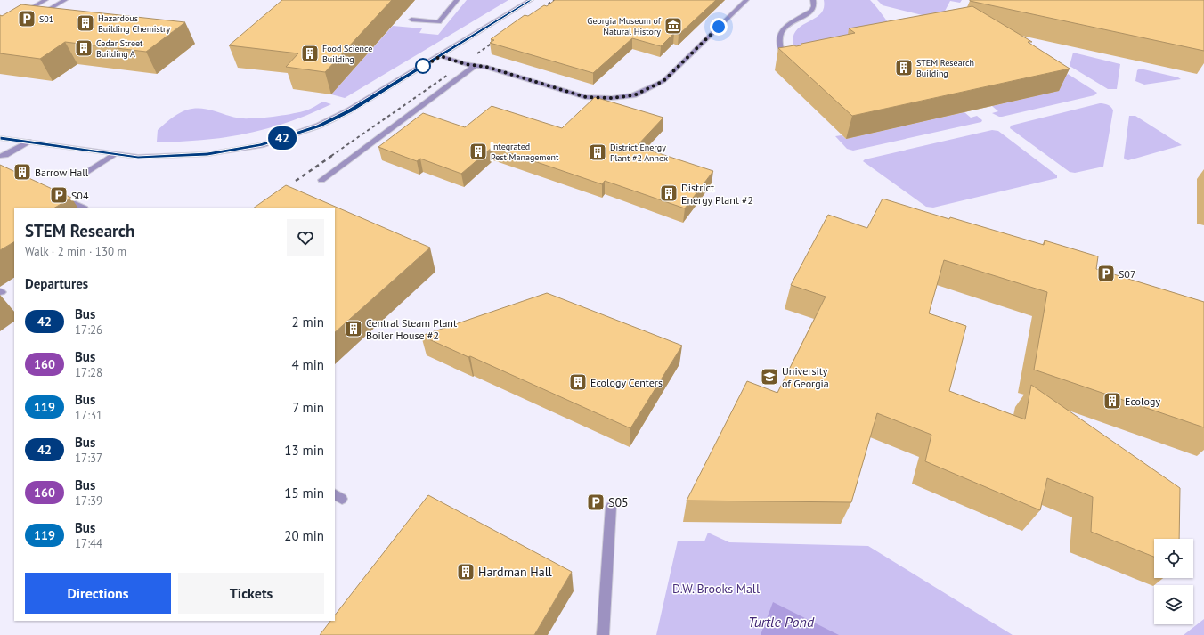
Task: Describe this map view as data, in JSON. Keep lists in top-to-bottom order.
{
  "water": ["Turtle Pond"],
  "parks": ["D.W. Brooks Mall"],
  "places": {
    "parking": [
      "S01",
      "S04",
      "S07",
      "S05"
    ],
    "building": [
      "Hazardous Building Chemistry",
      "Cedar Street Building A",
      "Food Science Building",
      "STEM Research Building",
      "Integrated Pest Management",
      "District Energy Plant #2 Annex",
      "Barrow Hall",
      "District Energy Plant #2",
      "Central Steam Plant Boiler House #2",
      "Ecology Centers",
      "Ecology",
      "Hardman Hall"
    ],
    "museum": ["Georgia Museum of Natural History"],
    "school or university": ["University of Georgia"]
  },
  "lines": ["bus line 42"],
  "page": {
    "on_map": "42",
    "heading": [
      ["STEM Research", "Walk · 2 min · 130 m"],
      "Departures"
    ],
    "list": [
      {
        "mark": "42",
        "name": "Bus",
        "note": "17:26",
        "value": "2 min"
      },
      {
        "mark": "160",
        "name": "Bus",
        "note": "17:28",
        "value": "4 min"
      },
      {
        "mark": "119",
        "name": "Bus",
        "note": "17:31",
        "value": "7 min"
      },
      {
        "mark": "42",
        "name": "Bus",
        "note": "17:37",
        "value": "13 min"
      },
      {
        "mark": "160",
        "name": "Bus",
        "note": "17:39",
        "value": "15 min"
      },
      {
        "mark": "119",
        "name": "Bus",
        "note": "17:44",
        "value": "20 min"
      }
    ],
    "buttons": ["Directions", "Tickets"]
  }
}
